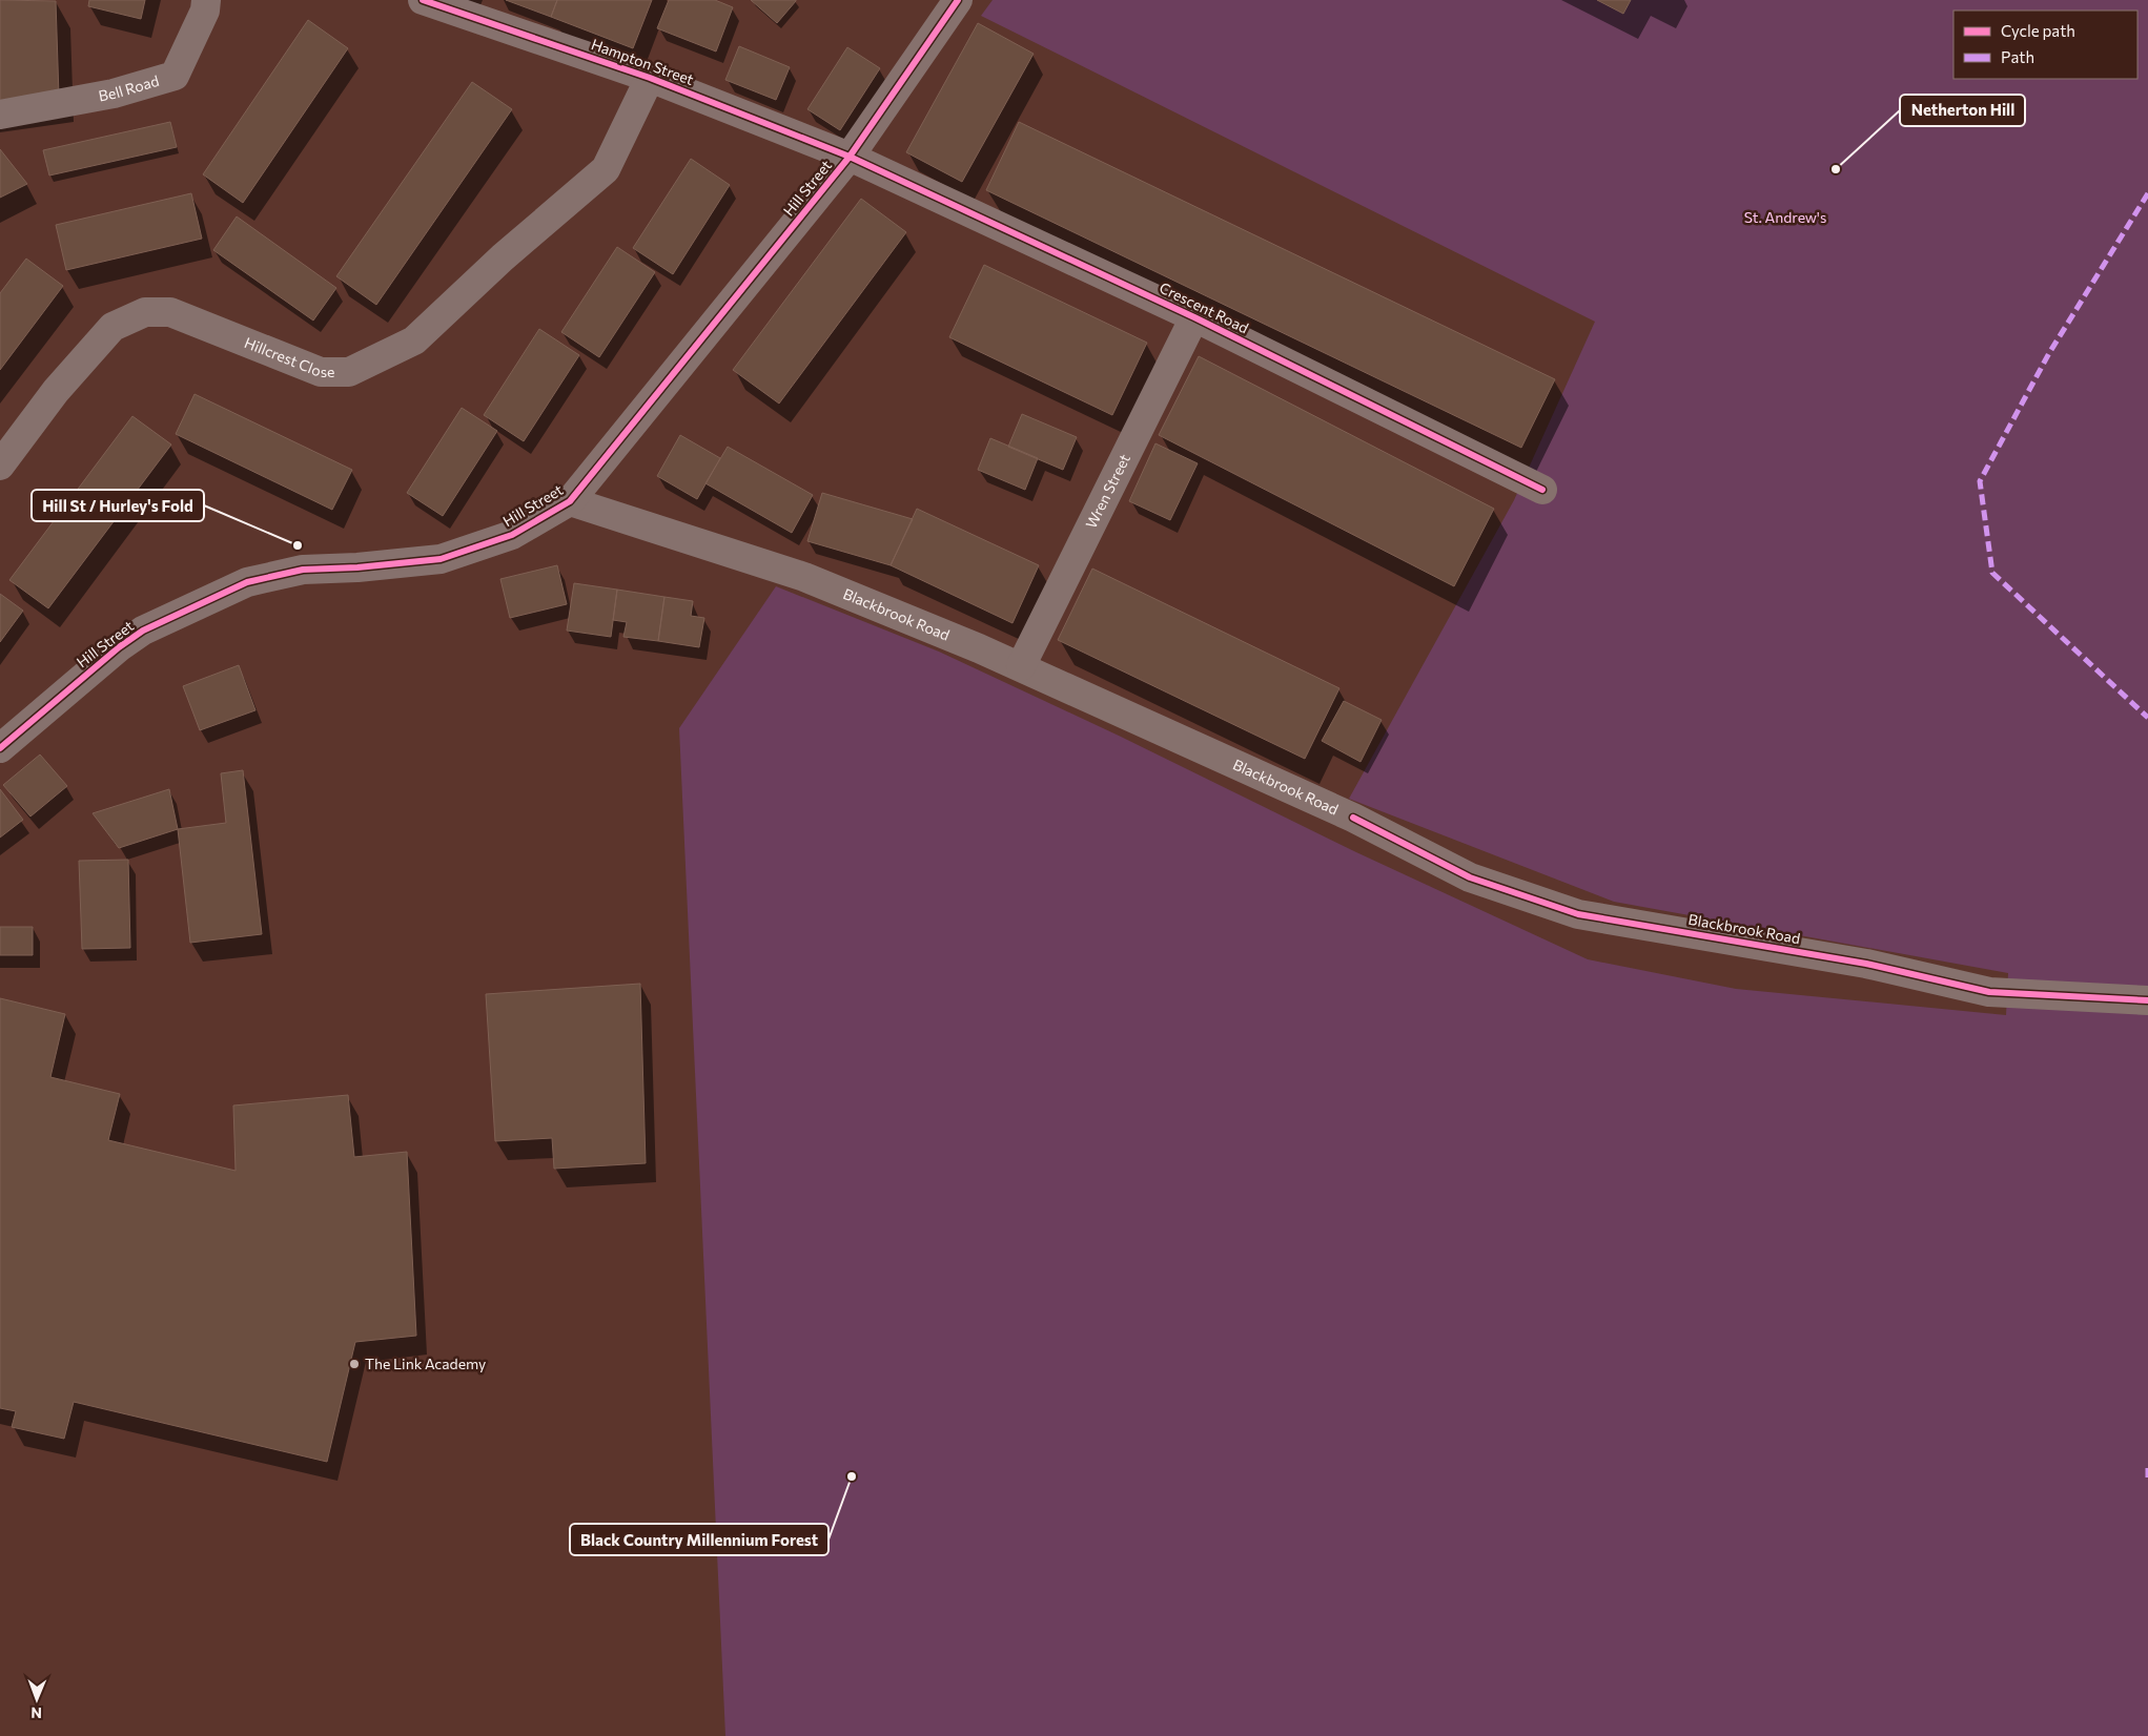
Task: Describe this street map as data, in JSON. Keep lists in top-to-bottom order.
{
  "streets": {
    "street": [
      "Hampton Street",
      "Bell Road",
      "Hill Street",
      "Crescent Road",
      "Hillcrest Close",
      "Wren Street",
      "Blackbrook Road"
    ]
  },
  "crossings": [
    ["Hampton Street", "Hill Street"],
    ["Hampton Street", "Crescent Road"],
    ["Hampton Street", "Hillcrest Close"],
    ["Hill Street", "Crescent Road"],
    ["Hill Street", "Blackbrook Road"],
    ["Crescent Road", "Wren Street"],
    ["Wren Street", "Blackbrook Road"]
  ],
  "parks": ["St. Andrew's"],
  "places": [
    "Netherton Hill",
    "Hill St / Hurley's Fold",
    "The Link Academy",
    "Black Country Millennium Forest"
  ],
  "legend": ["Cycle path", "Path"],
  "north": "bottom"
}
